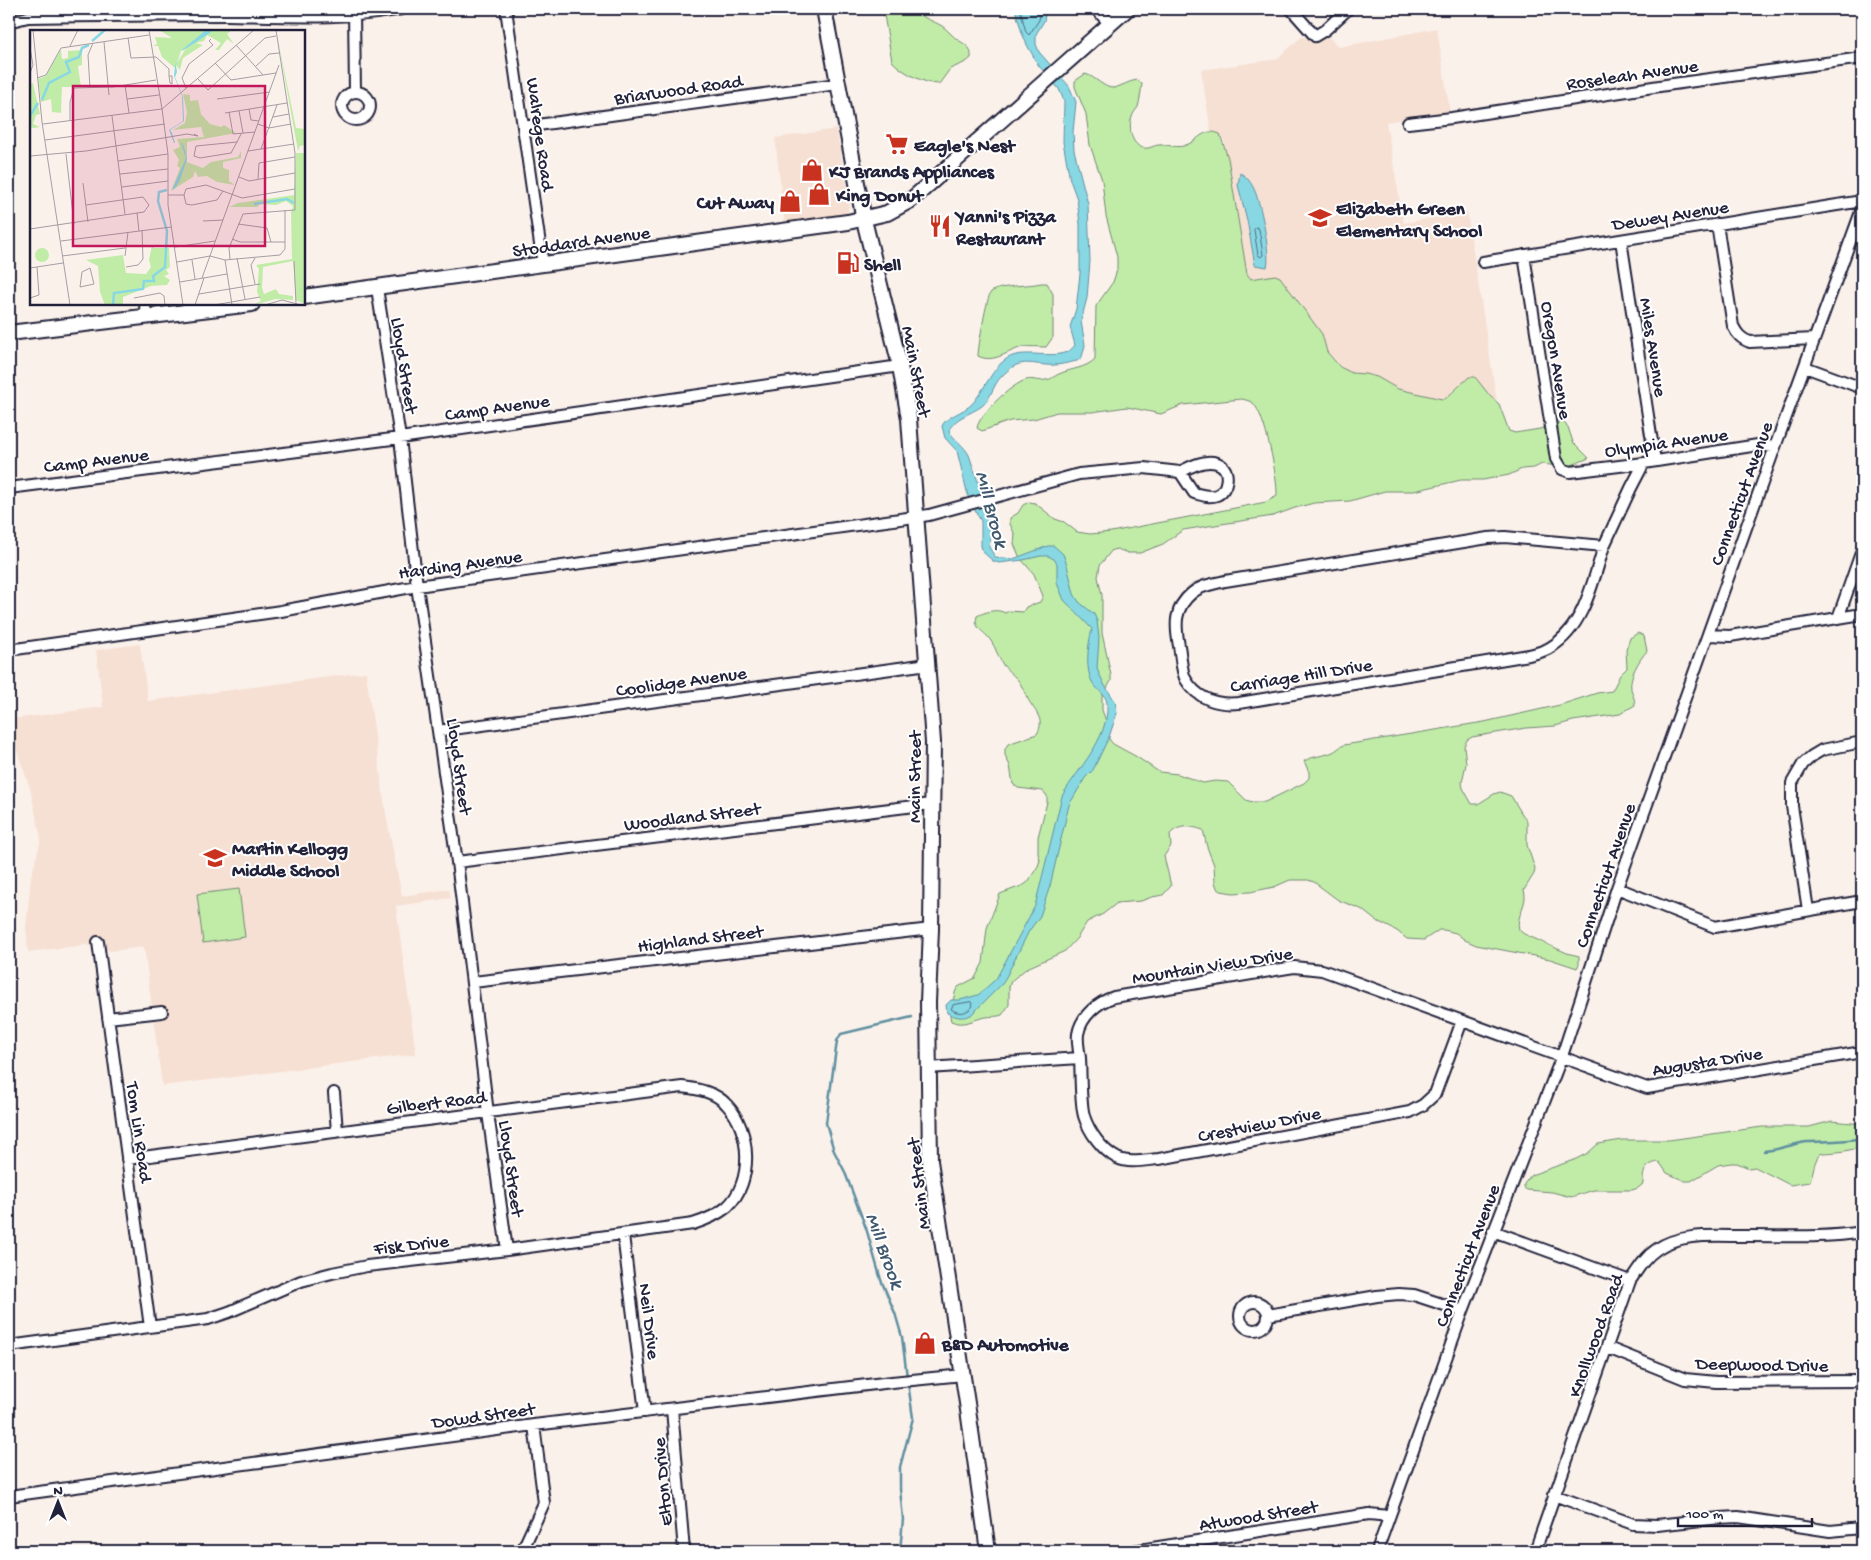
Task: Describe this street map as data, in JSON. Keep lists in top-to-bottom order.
{
  "streets": {
    "main road": ["Stoddard Avenue", "Main Street"],
    "street": [
      "Roseleah Avenue",
      "Briarwood Road",
      "Walrege Road",
      "Dewey Avenue",
      "Miles Avenue",
      "Oregon Avenue",
      "Lloyd Street",
      "Camp Avenue",
      "Olympia Avenue",
      "Connecticut Avenue",
      "Harding Avenue",
      "Carriage Hill Drive",
      "Coolidge Avenue",
      "Woodland Street",
      "Highland Street",
      "Mountain View Drive",
      "Augusta Drive",
      "Gilbert Road",
      "Crestview Drive",
      "Tom Lin Road",
      "Fisk Drive",
      "Neil Drive",
      "Knollwood Road",
      "Deepwood Drive",
      "Dowd Street",
      "Elton Drive",
      "Atwood Street"
    ]
  },
  "crossings": [
    ["Briarwood Road", "Walrege Road"],
    ["Briarwood Road", "Main Street"],
    ["Walrege Road", "Stoddard Avenue"],
    ["Dewey Avenue", "Miles Avenue"],
    ["Dewey Avenue", "Oregon Avenue"],
    ["Stoddard Avenue", "Lloyd Street"],
    ["Stoddard Avenue", "Main Street"],
    ["Miles Avenue", "Olympia Avenue"],
    ["Oregon Avenue", "Olympia Avenue"],
    ["Lloyd Street", "Camp Avenue"],
    ["Lloyd Street", "Harding Avenue"],
    ["Lloyd Street", "Coolidge Avenue"],
    ["Lloyd Street", "Woodland Street"],
    ["Lloyd Street", "Highland Street"],
    ["Lloyd Street", "Gilbert Road"],
    ["Lloyd Street", "Fisk Drive"],
    ["Main Street", "Camp Avenue"],
    ["Main Street", "Harding Avenue"],
    ["Main Street", "Coolidge Avenue"],
    ["Main Street", "Woodland Street"],
    ["Main Street", "Highland Street"],
    ["Main Street", "Dowd Street"],
    ["Olympia Avenue", "Connecticut Avenue"],
    ["Olympia Avenue", "Carriage Hill Drive"],
    ["Connecticut Avenue", "Mountain View Drive"],
    ["Connecticut Avenue", "Augusta Drive"],
    ["Connecticut Avenue", "Atwood Street"],
    ["Mountain View Drive", "Augusta Drive"],
    ["Mountain View Drive", "Crestview Drive"],
    ["Gilbert Road", "Tom Lin Road"],
    ["Gilbert Road", "Fisk Drive"],
    ["Tom Lin Road", "Fisk Drive"],
    ["Fisk Drive", "Neil Drive"],
    ["Neil Drive", "Dowd Street"],
    ["Knollwood Road", "Deepwood Drive"],
    ["Dowd Street", "Elton Drive"]
  ],
  "water": ["Mill Brook"],
  "places": {
    "supermarket": ["Eagle's Nest"],
    "shop": [
      "KJ Brands Appliances",
      "King Donut",
      "Cut Away",
      "B&D Automotive"
    ],
    "school or university": ["Elizabeth Green Elementary School", "Martin Kellogg Middle School"],
    "restaurant": ["Yanni's Pizza Restaurant"],
    "fuel station": ["Shell"]
  },
  "scale_bar": "100 m",
  "north": "top"
}
